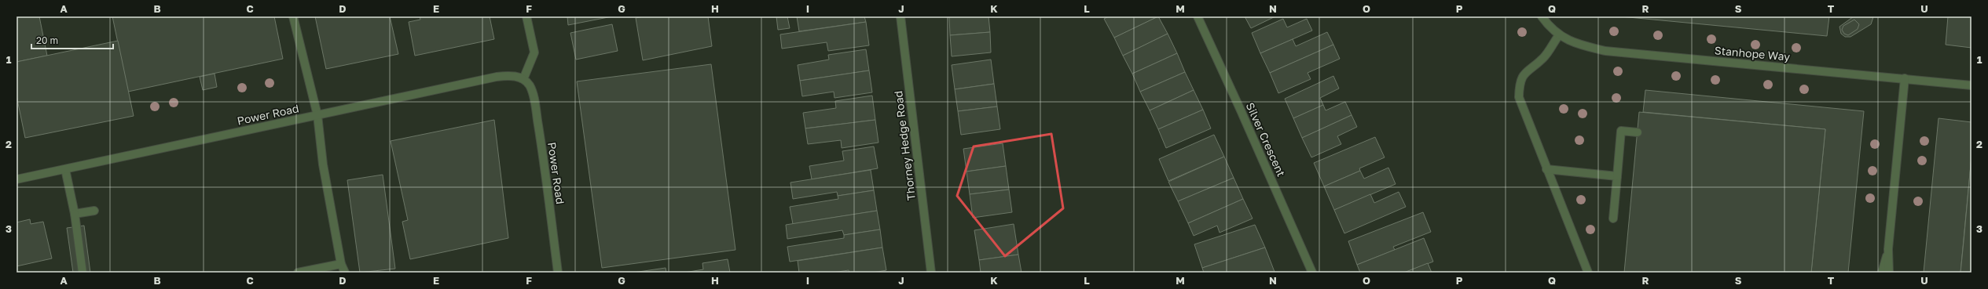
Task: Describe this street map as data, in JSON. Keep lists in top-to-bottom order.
{
  "streets": {
    "street": [
      "Stanhope Way",
      "Power Road",
      "Silver Crescent",
      "Thorney Hedge Road"
    ]
  },
  "scale_bar": "20 m",
  "grid": {
    "columns": [
      "A",
      "B",
      "C",
      "D",
      "E",
      "F",
      "G",
      "H",
      "I",
      "J",
      "K",
      "L",
      "M",
      "N",
      "O",
      "P",
      "Q",
      "R",
      "S",
      "T",
      "U"
    ],
    "rows": ["1", "2", "3"]
  }
}
